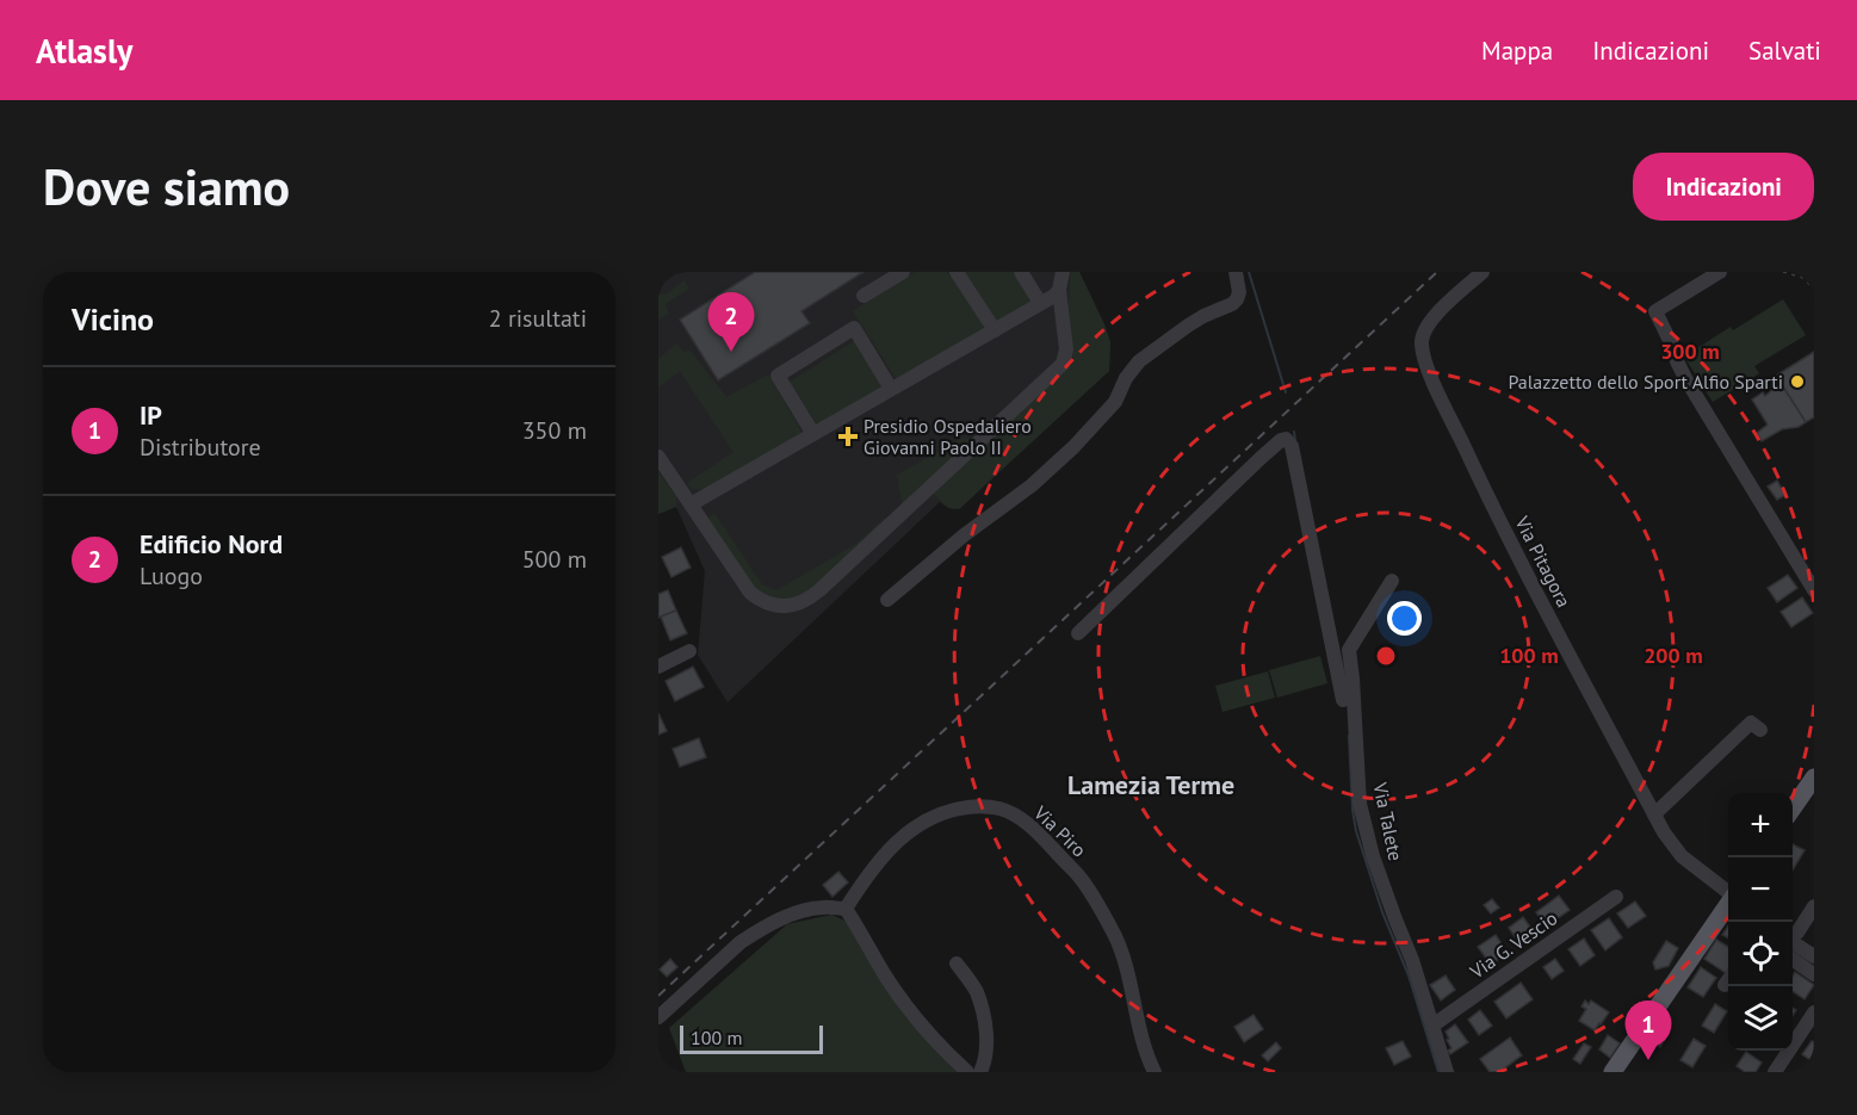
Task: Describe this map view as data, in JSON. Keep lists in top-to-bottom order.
{
  "streets": {
    "street": [
      "Via Pitagora",
      "Via Talete",
      "Via Piro",
      "Via G. Vescio"
    ]
  },
  "crossings": [
    ["Via Talete", "Via G. Vescio"]
  ],
  "districts": ["Lamezia Terme"],
  "places": {
    "other": ["Palazzetto dello Sport Alfio Sparti"],
    "health": ["Presidio Ospedaliero Giovanni Paolo II"]
  },
  "scale_bar": "100 m",
  "page": {
    "header": "Atlasly",
    "nav": ["Mappa", "Indicazioni", "Salvati"],
    "buttons": "Indicazioni",
    "title": "Dove siamo",
    "heading": ["Vicino", "2 risultati"],
    "pins": ["2", "1"],
    "list": [
      {
        "mark": "1",
        "name": "IP",
        "note": "Distributore",
        "value": "350 m"
      },
      {
        "mark": "2",
        "name": "Edificio Nord",
        "note": "Luogo",
        "value": "500 m"
      }
    ],
    "map_buttons": ["+", "−"],
    "scale": "100 m"
  },
  "rings": ["300 m", "100 m", "200 m"]
}
